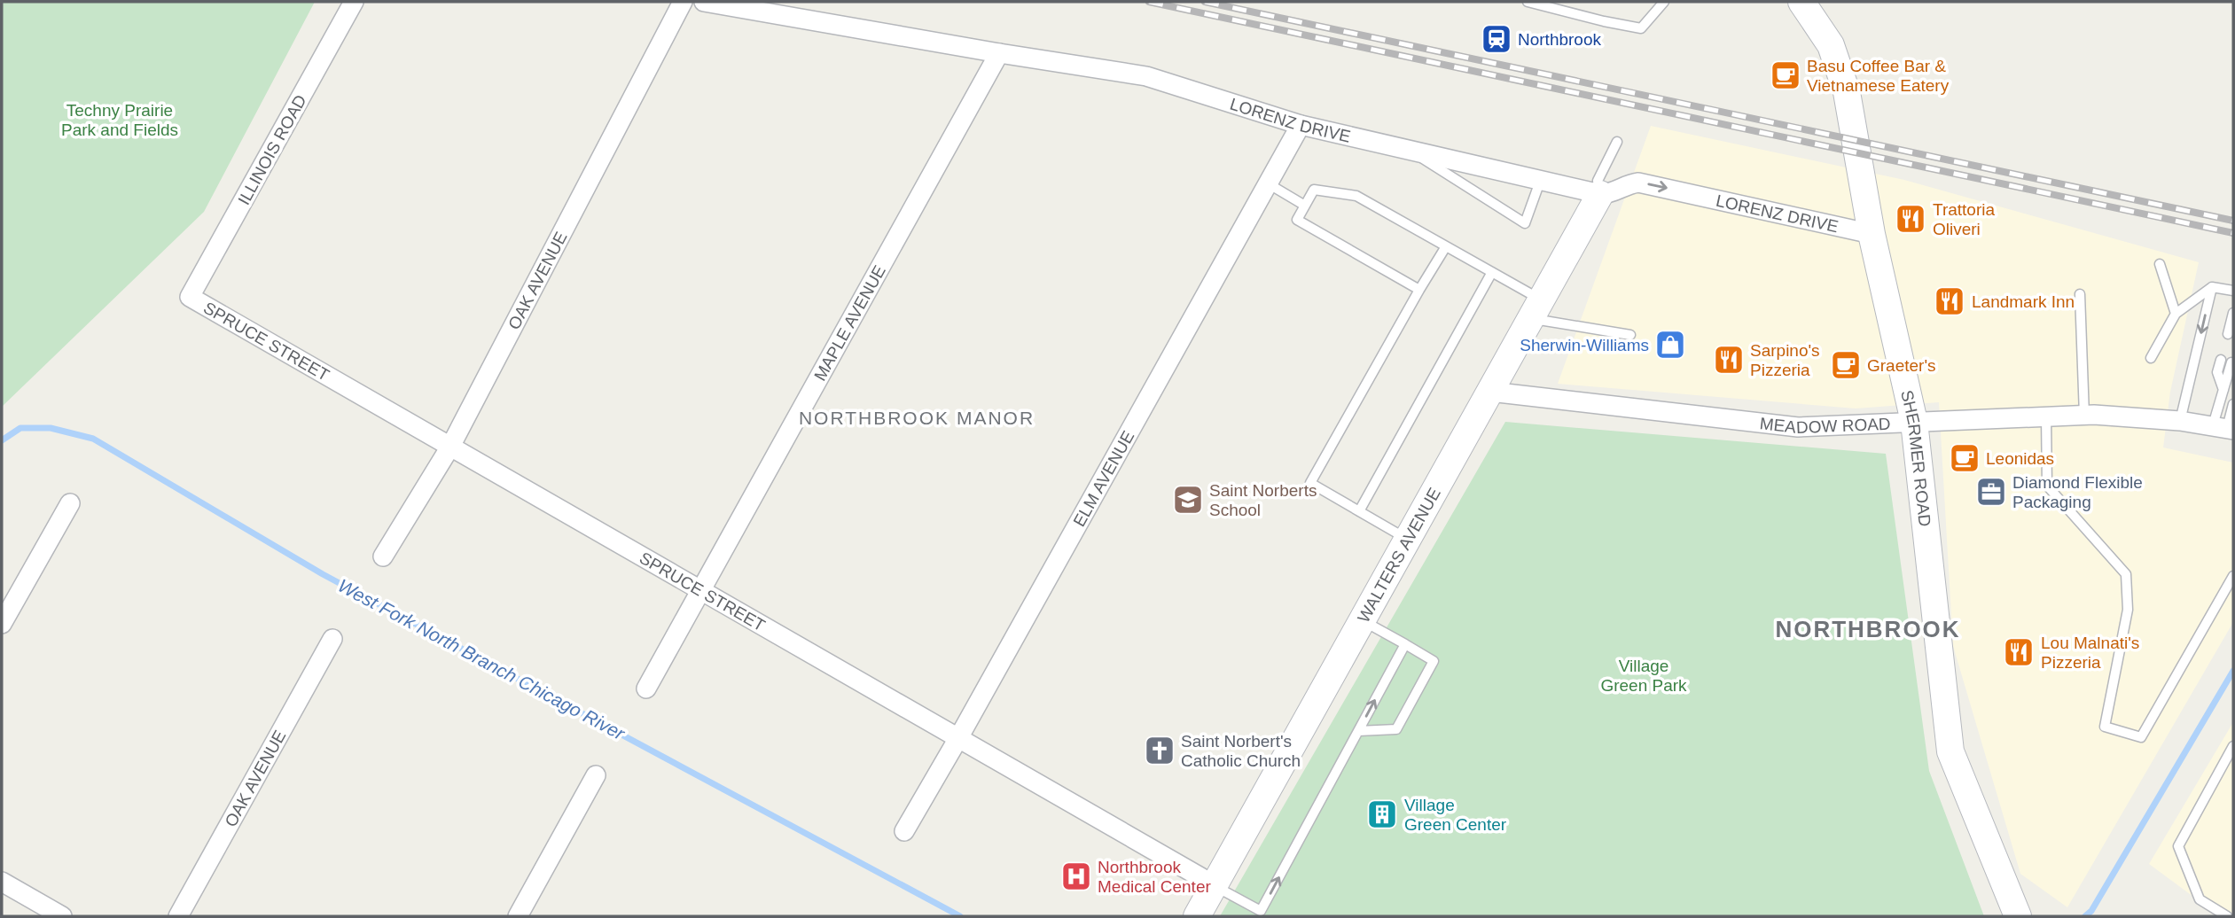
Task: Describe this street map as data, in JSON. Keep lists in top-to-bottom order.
{
  "streets": {
    "main road": ["SHERMER ROAD", "WALTERS AVENUE"],
    "street": [
      "LORENZ DRIVE",
      "ILLINOIS ROAD",
      "OAK AVENUE",
      "MAPLE AVENUE",
      "SPRUCE STREET",
      "MEADOW ROAD",
      "ELM AVENUE"
    ]
  },
  "crossings": [
    ["LORENZ DRIVE", "MAPLE AVENUE"],
    ["LORENZ DRIVE", "SHERMER ROAD"],
    ["LORENZ DRIVE", "ELM AVENUE"],
    ["LORENZ DRIVE", "WALTERS AVENUE"],
    ["ILLINOIS ROAD", "SPRUCE STREET"],
    ["OAK AVENUE", "SPRUCE STREET"],
    ["MAPLE AVENUE", "SPRUCE STREET"],
    ["SPRUCE STREET", "ELM AVENUE"],
    ["SPRUCE STREET", "WALTERS AVENUE"],
    ["MEADOW ROAD", "SHERMER ROAD"],
    ["MEADOW ROAD", "WALTERS AVENUE"]
  ],
  "districts": ["NORTHBROOK MANOR", "NORTHBROOK"],
  "water": ["West Fork North Branch Chicago River"],
  "parks": ["Techny Prairie Park and Fields", "Village Green Park"],
  "places": {
    "station": ["Northbrook"],
    "cafe": ["Basu Coffee Bar & Vietnamese Eatery", "Graeter's", "Leonidas"],
    "restaurant": [
      "Trattoria Oliveri",
      "Landmark Inn",
      "Sarpino's Pizzeria",
      "Lou Malnati's Pizzeria"
    ],
    "shop": ["Sherwin-Williams"],
    "office": ["Diamond Flexible Packaging"],
    "school or university": ["Saint Norberts School"],
    "church": ["Saint Norbert's Catholic Church"],
    "building": ["Village Green Center"],
    "hospital": ["Northbrook Medical Center"]
  }
}
